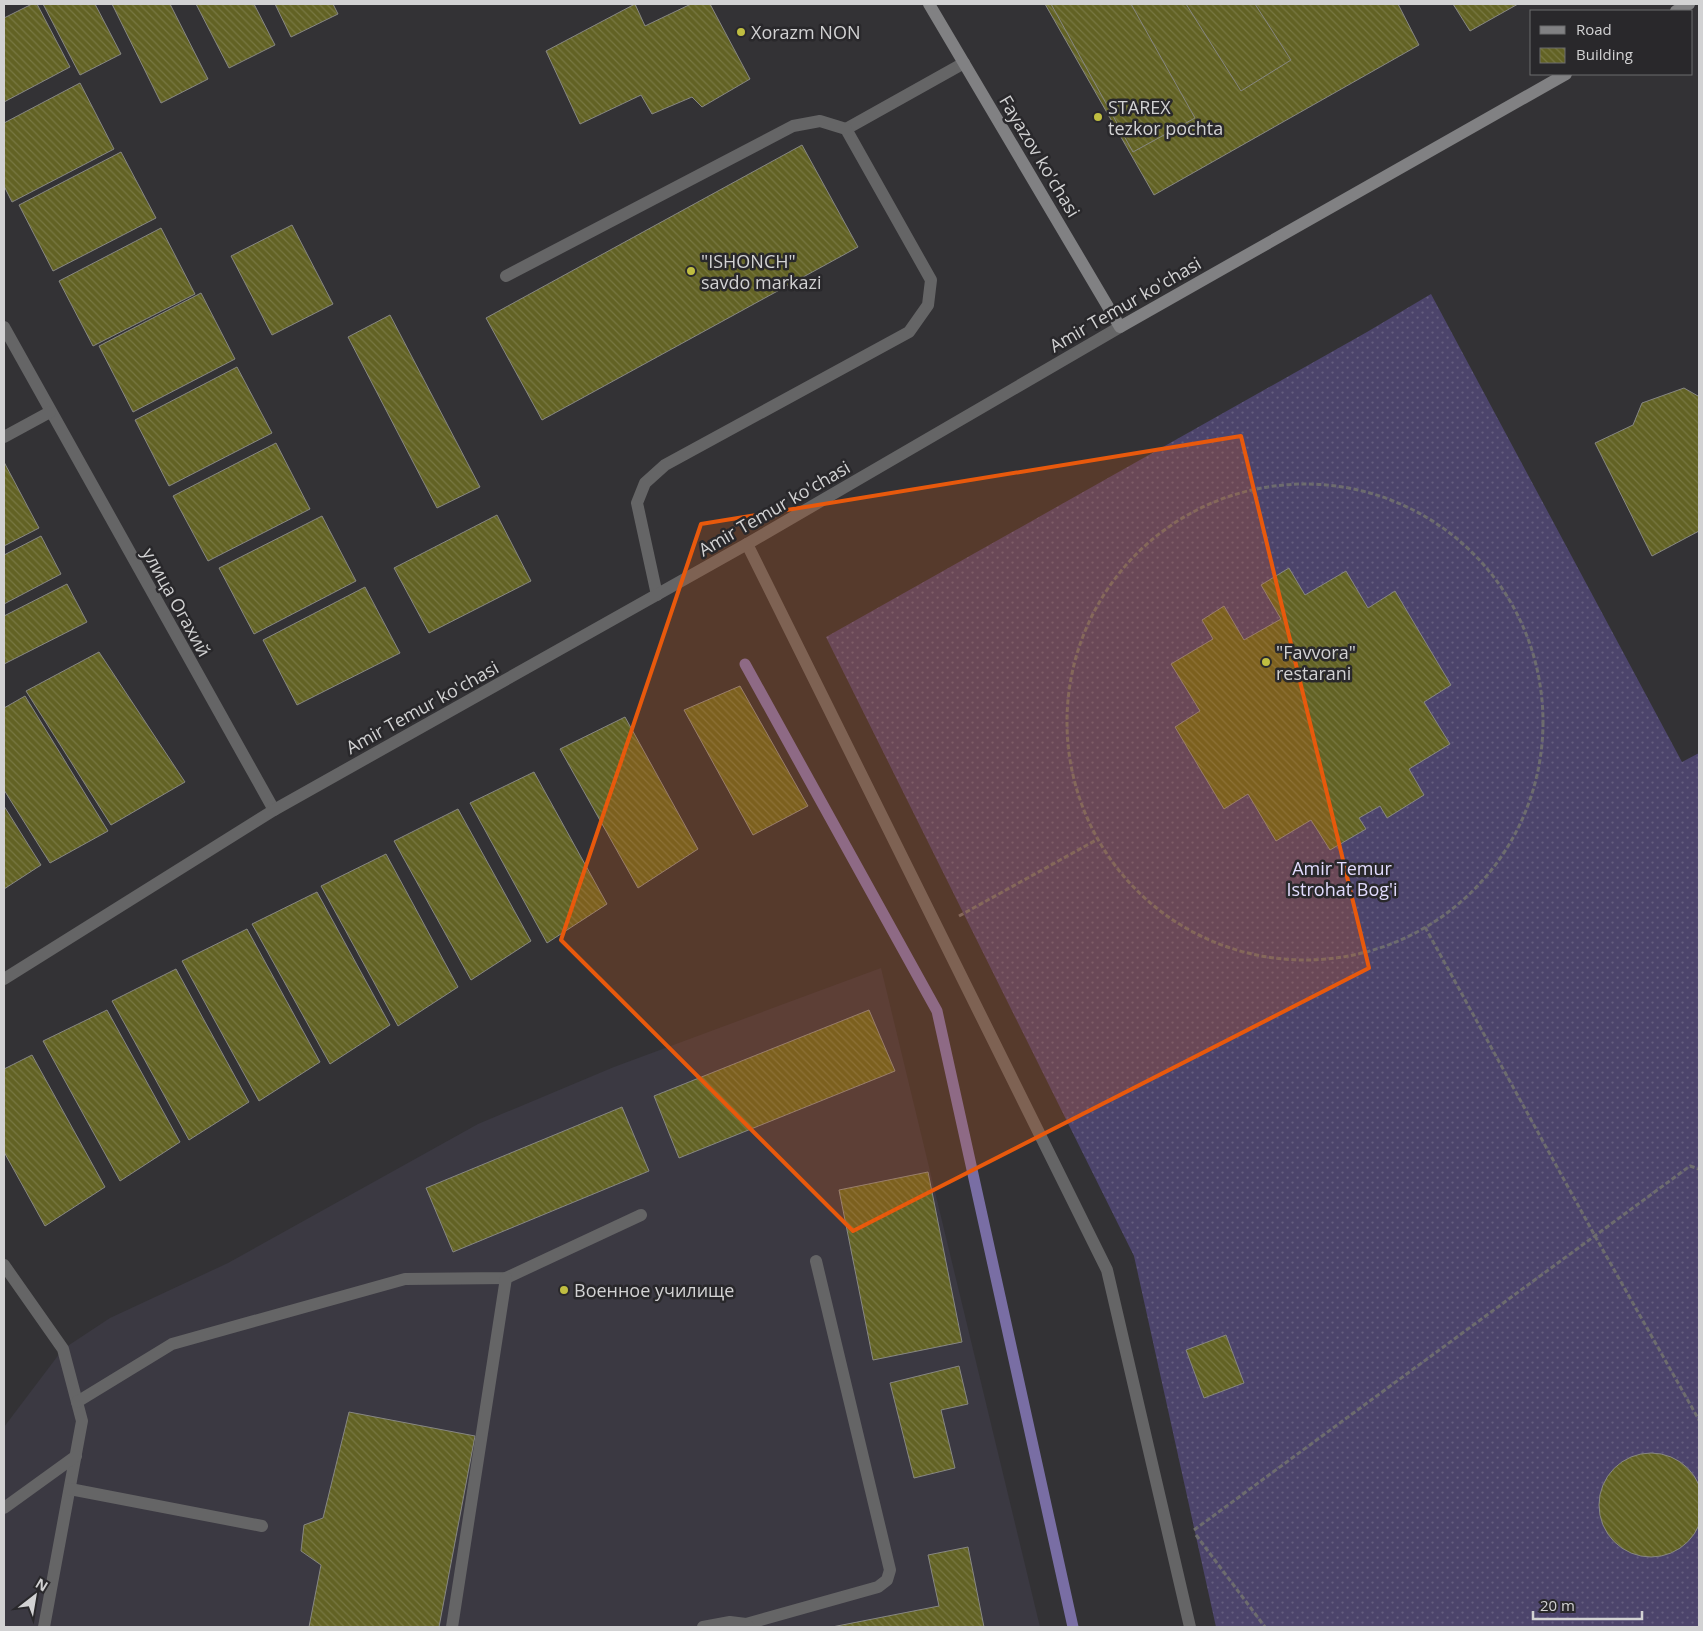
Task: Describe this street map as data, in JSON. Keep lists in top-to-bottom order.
{
  "streets": {
    "main road": ["Fayazov ko'chasi", "Amir Temur ko'chasi"],
    "street": ["улица Огахий"]
  },
  "crossings": [
    ["Fayazov ko'chasi", "Amir Temur ko'chasi"],
    ["Amir Temur ko'chasi", "улица Огахий"]
  ],
  "parks": ["Amir Temur Istrohat Bog'i"],
  "places": [
    "Xorazm NON",
    "STAREX tezkor pochta",
    "\"ISHONCH\" savdo markazi",
    "\"Favvora\" restarani",
    "Военное училище"
  ],
  "legend": ["Road", "Building"],
  "scale_bar": "20 m",
  "north": "top right"
}
